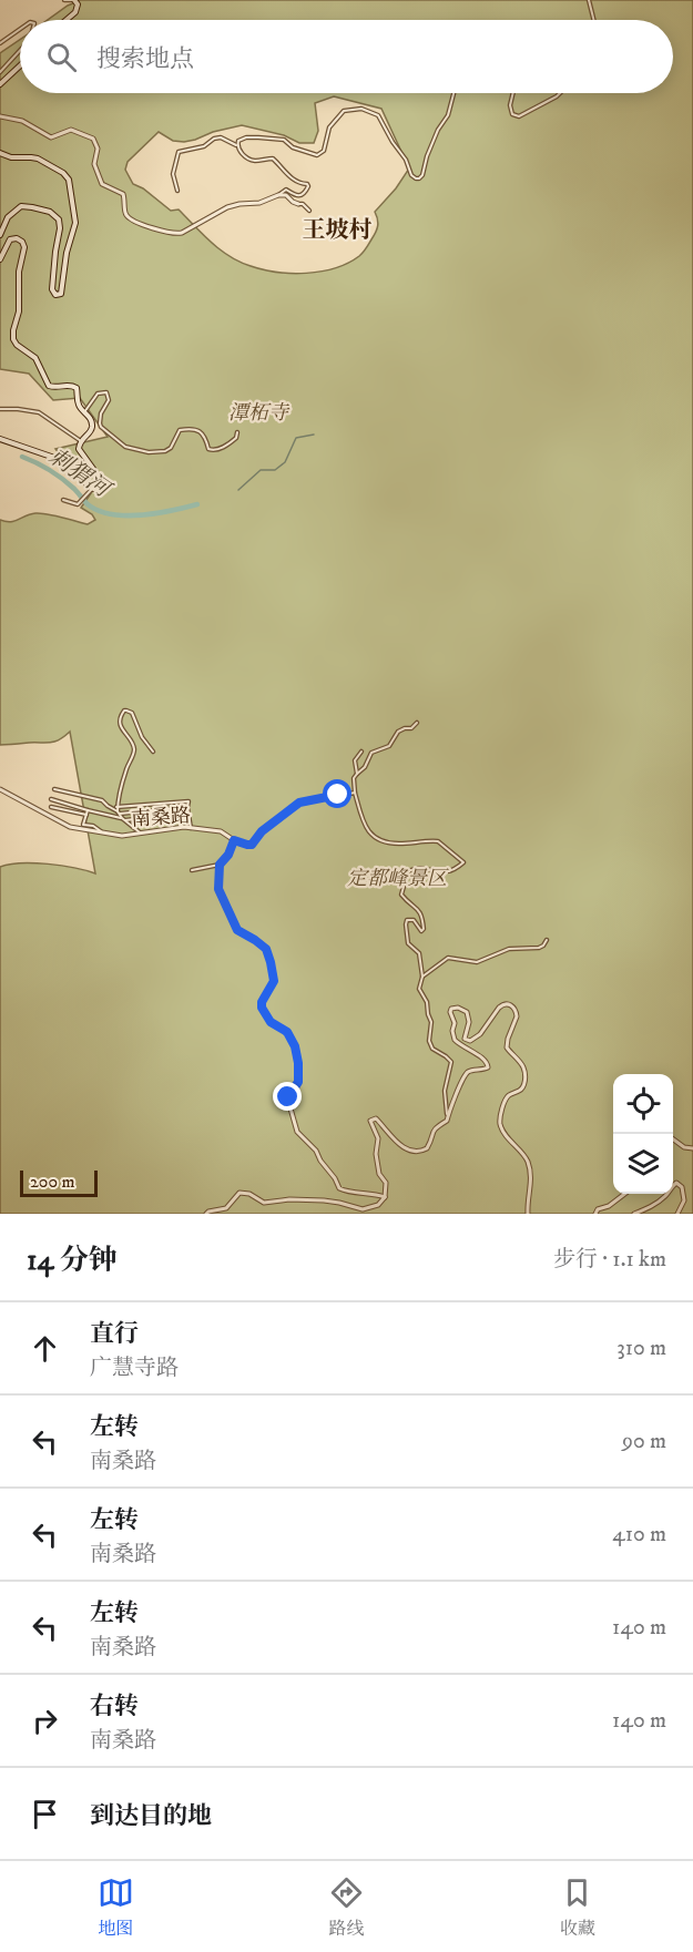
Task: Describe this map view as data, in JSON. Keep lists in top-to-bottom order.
{
  "streets": {
    "street": ["南桑路"]
  },
  "districts": ["王坡村"],
  "water": ["刺猬河"],
  "parks": ["潭柘寺", "定都峰景区"],
  "scale_bar": "200 m",
  "page": {
    "search": "搜索地点",
    "scale": "200 m",
    "heading": ["14 分钟", "步行 · 1.1 km"],
    "list": [
      ["直行", "广慧寺路", "310 m"],
      ["左转", "南桑路", "90 m"],
      ["左转", "南桑路", "410 m"],
      ["左转", "南桑路", "140 m"],
      ["右转", "南桑路", "140 m"],
      "到达目的地"
    ],
    "nav": ["地图", "路线", "收藏"]
  }
}
